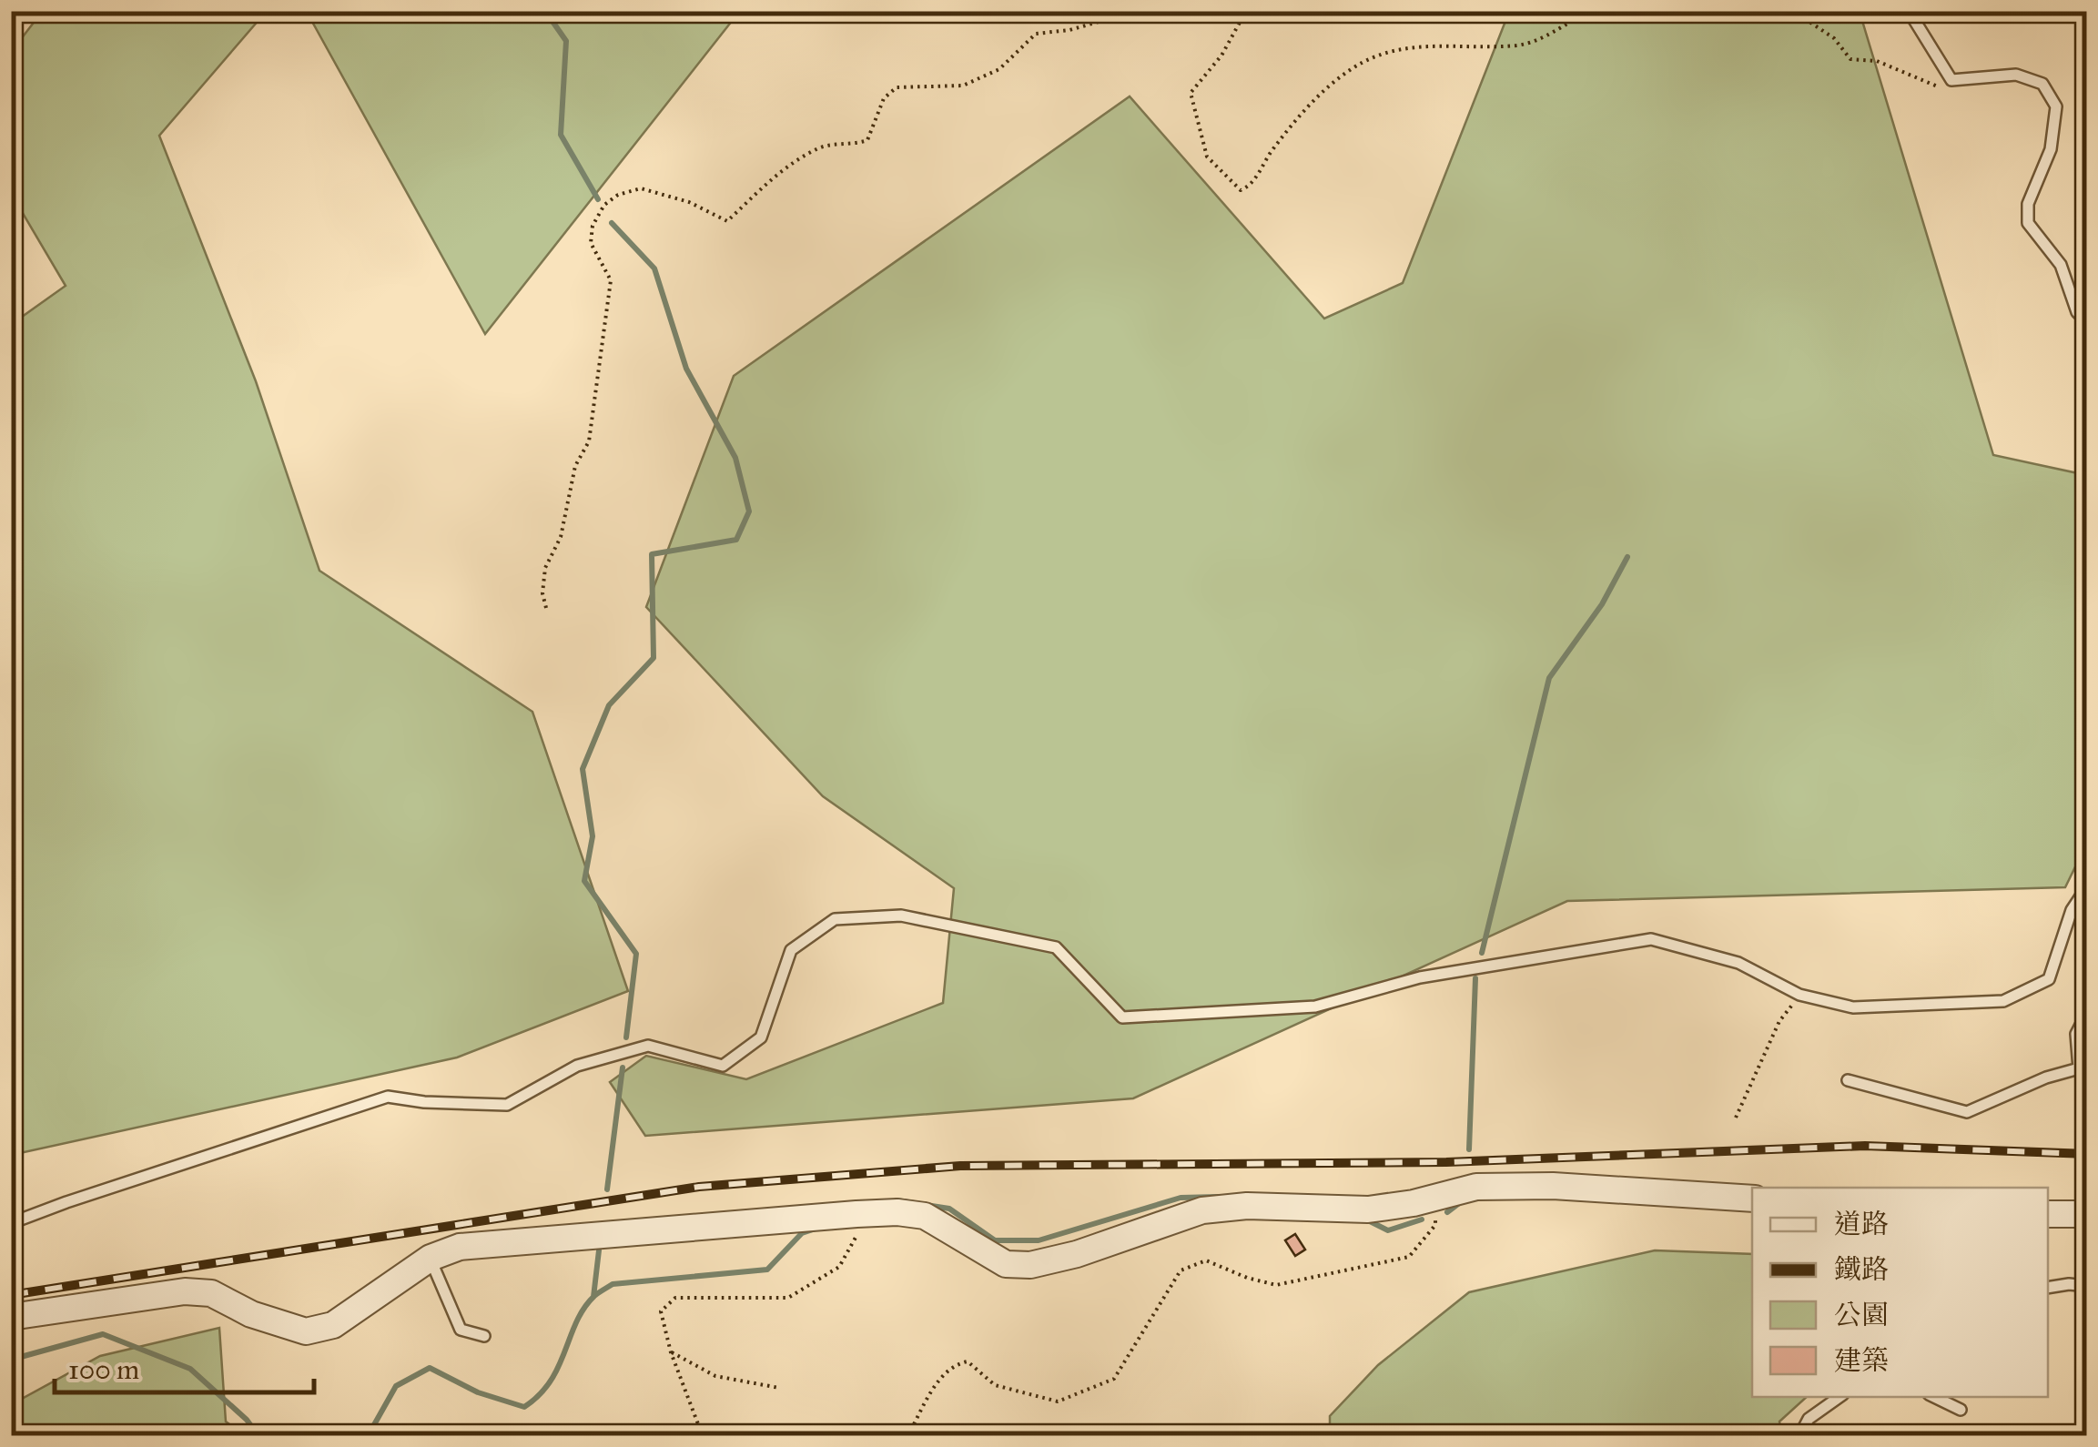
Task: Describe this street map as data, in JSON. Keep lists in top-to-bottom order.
{
  "legend": [
    "道路",
    "鐵路",
    "公園",
    "建築"
  ],
  "scale_bar": "100 m"
}
